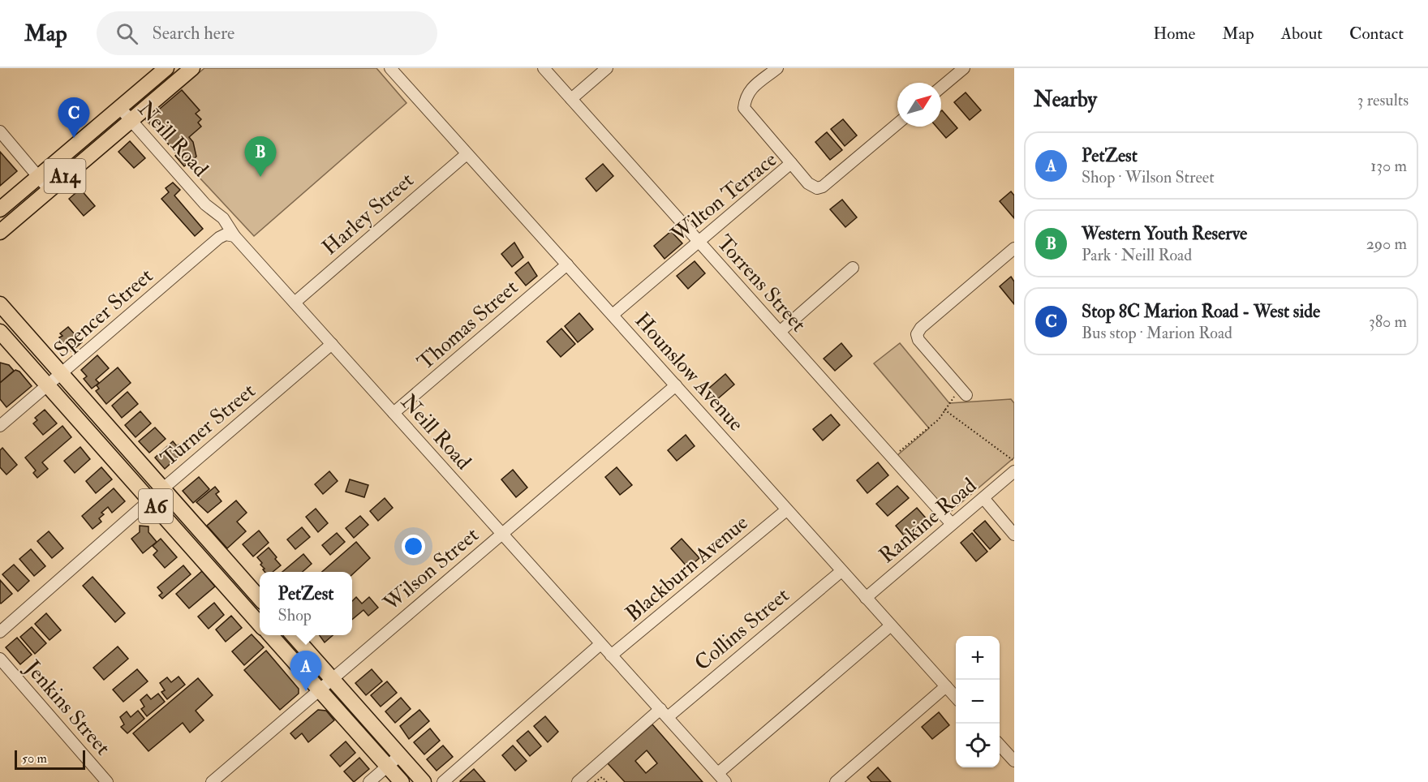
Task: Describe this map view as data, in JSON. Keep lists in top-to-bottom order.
{
  "streets": {
    "main road": ["A14", "A6"],
    "street": [
      "Neill Road",
      "Wilton Terrace",
      "Harley Street",
      "Torrens Street",
      "Spencer Street",
      "Thomas Street",
      "Hounslow Avenue",
      "Turner Street",
      "Rankine Road",
      "Blackburn Avenue",
      "Wilson Street",
      "Collins Street",
      "Jenkins Street"
    ]
  },
  "crossings": [
    ["Neill Road", "A14"],
    ["Neill Road", "Harley Street"],
    ["Neill Road", "Spencer Street"],
    ["Neill Road", "Thomas Street"],
    ["Neill Road", "Turner Street"],
    ["Neill Road", "Blackburn Avenue"],
    ["Neill Road", "Wilson Street"],
    ["Neill Road", "Collins Street"],
    ["Wilton Terrace", "Torrens Street"],
    ["Wilton Terrace", "Hounslow Avenue"],
    ["Harley Street", "Hounslow Avenue"],
    ["Torrens Street", "Rankine Road"],
    ["Spencer Street", "A6"],
    ["Thomas Street", "Hounslow Avenue"],
    ["Hounslow Avenue", "Rankine Road"],
    ["Hounslow Avenue", "Blackburn Avenue"],
    ["Hounslow Avenue", "Wilson Street"],
    ["Hounslow Avenue", "Collins Street"],
    ["Turner Street", "A6"]
  ],
  "scale_bar": "50 m",
  "north": "top right",
  "page": {
    "header": "Map",
    "search": "Search here",
    "nav": [
      "Home",
      "Map",
      "About",
      "Contact"
    ],
    "heading": ["Nearby", "3 results"],
    "pins": ["C", "B", "A"],
    "list": [
      {
        "mark": "A",
        "name": "PetZest",
        "note": "Shop · Wilson Street",
        "value": "130 m"
      },
      {
        "mark": "B",
        "name": "Western Youth Reserve",
        "note": "Park · Neill Road",
        "value": "290 m"
      },
      {
        "mark": "C",
        "name": "Stop 8C Marion Road - West side",
        "note": "Bus stop · Marion Road",
        "value": "380 m"
      }
    ],
    "popup": ["PetZest", "Shop"],
    "map_buttons": ["+", "−"],
    "scale": "50 m"
  }
}
